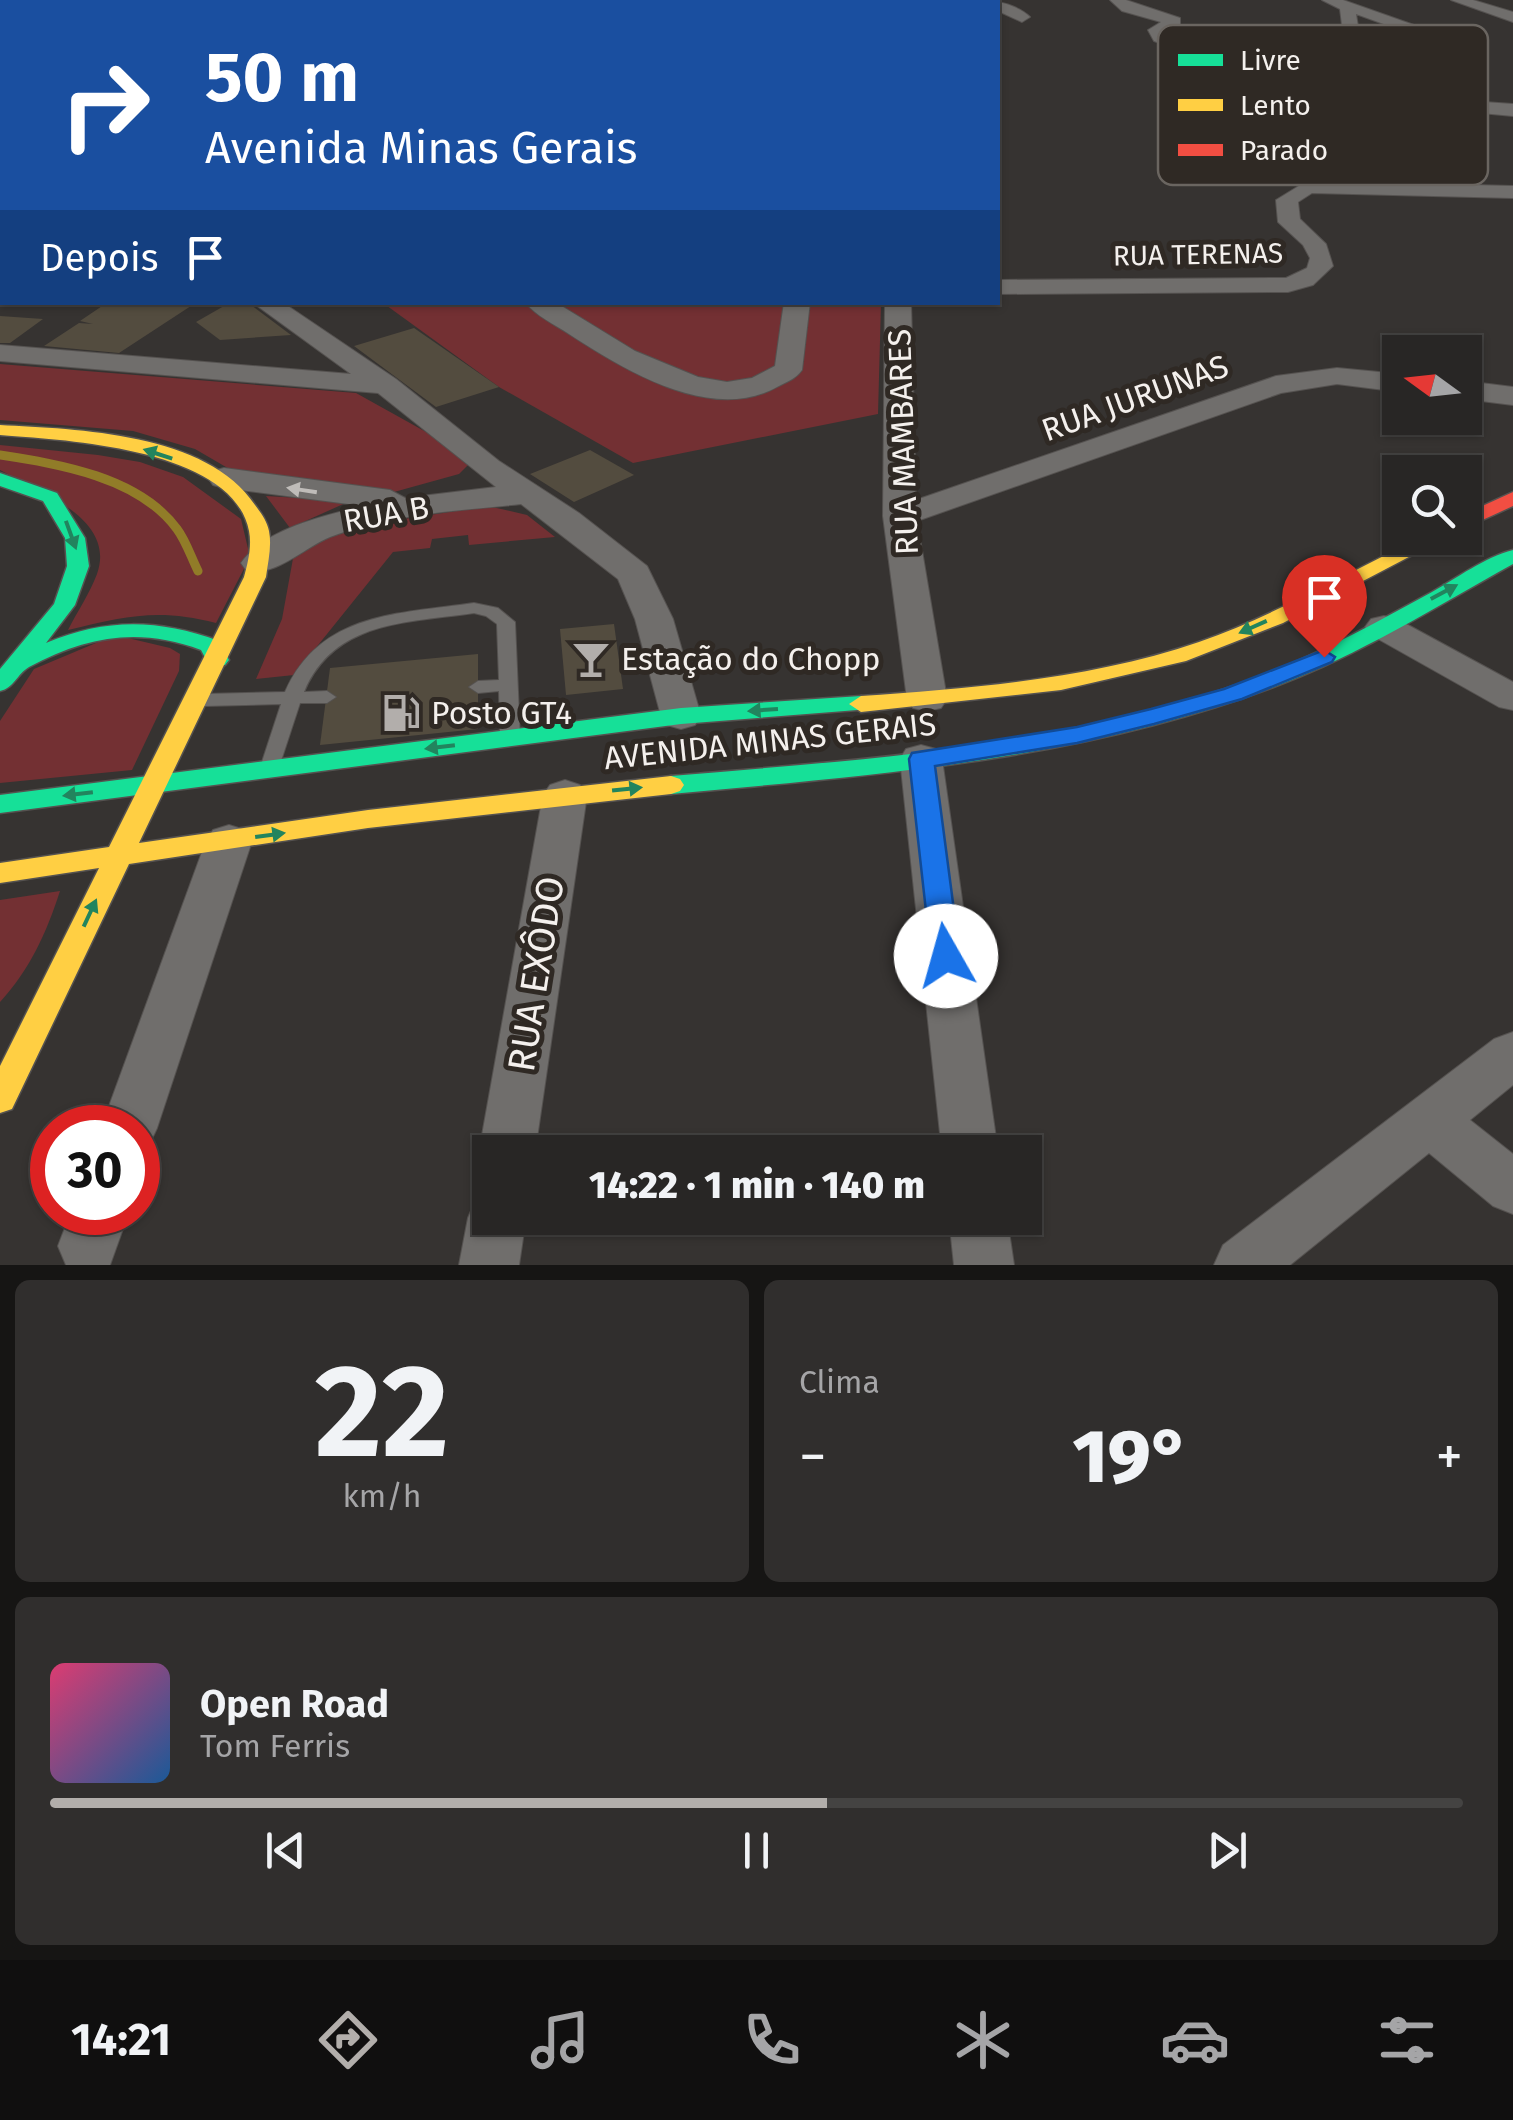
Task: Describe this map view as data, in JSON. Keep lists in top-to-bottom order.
{
  "streets": {
    "main road": ["AVENIDA MINAS GERAIS"],
    "street": [
      "RUA TERENAS",
      "RUA JURUNAS",
      "RUA MAMBARES",
      "RUA B",
      "RUA EXÔDO"
    ]
  },
  "crossings": [
    ["RUA JURUNAS", "RUA MAMBARES"],
    ["RUA MAMBARES", "AVENIDA MINAS GERAIS"],
    ["AVENIDA MINAS GERAIS", "RUA EXÔDO"]
  ],
  "places": {
    "bar": ["Estação do Chopp"],
    "fuel station": ["Posto GT4"]
  },
  "legend": ["Livre", "Lento", "Parado"],
  "north": "left",
  "page": {
    "turn": ["50 m", "Avenida Minas Gerais"],
    "then": "Depois",
    "limit": "30",
    "trip": "14:22 · 1 min · 140 m",
    "tile": [
      ["22", "km/h"],
      "Clima"
    ],
    "heat": ["−", "19°", "+"],
    "song": ["Open Road", "Tom Ferris"],
    "tabs": "14:21"
  }
}
